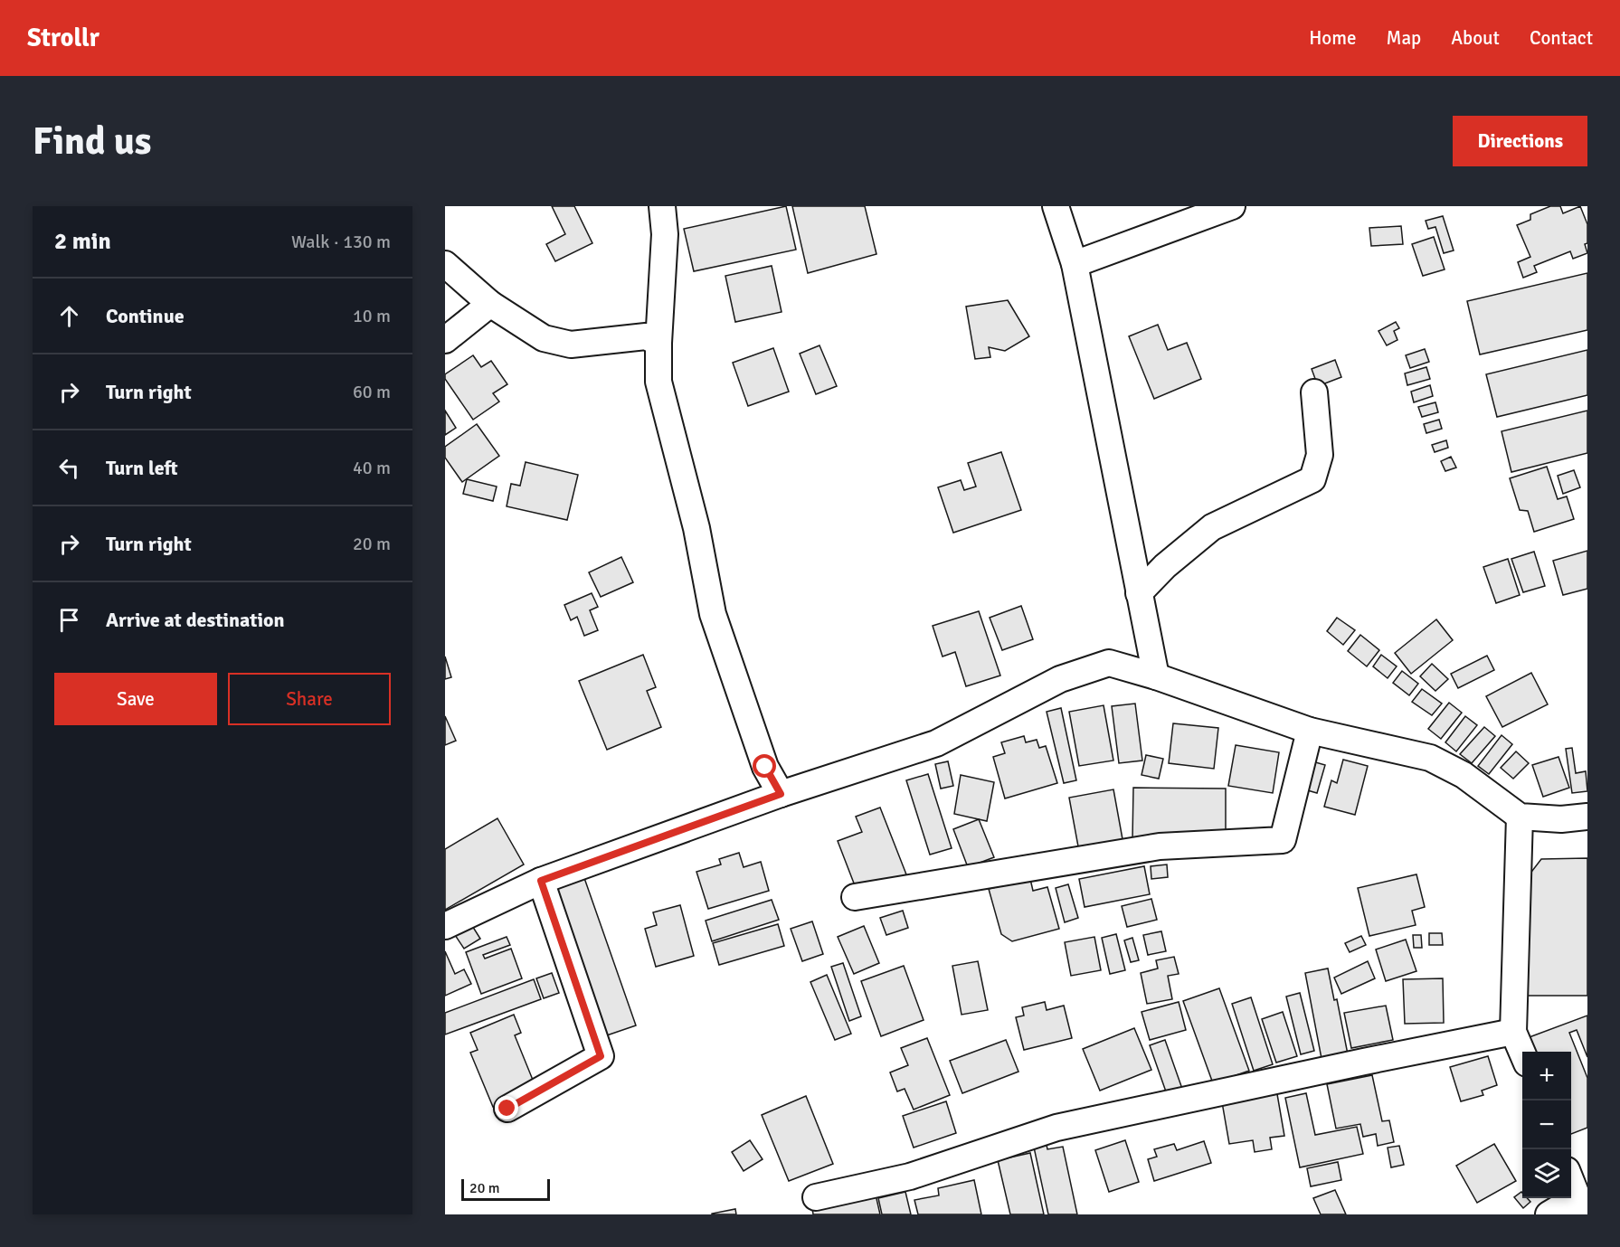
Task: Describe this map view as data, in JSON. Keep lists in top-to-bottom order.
{
  "scale_bar": "20 m",
  "page": {
    "header": "Strollr",
    "nav": [
      "Home",
      "Map",
      "About",
      "Contact"
    ],
    "buttons": [
      "Directions",
      ["Save", "Share"]
    ],
    "title": "Find us",
    "heading": ["2 min", "Walk · 130 m"],
    "list": [
      ["Continue", "10 m"],
      ["Turn right", "60 m"],
      ["Turn left", "40 m"],
      ["Turn right", "20 m"],
      "Arrive at destination"
    ],
    "map_buttons": ["+", "−"],
    "scale": "20 m"
  }
}
